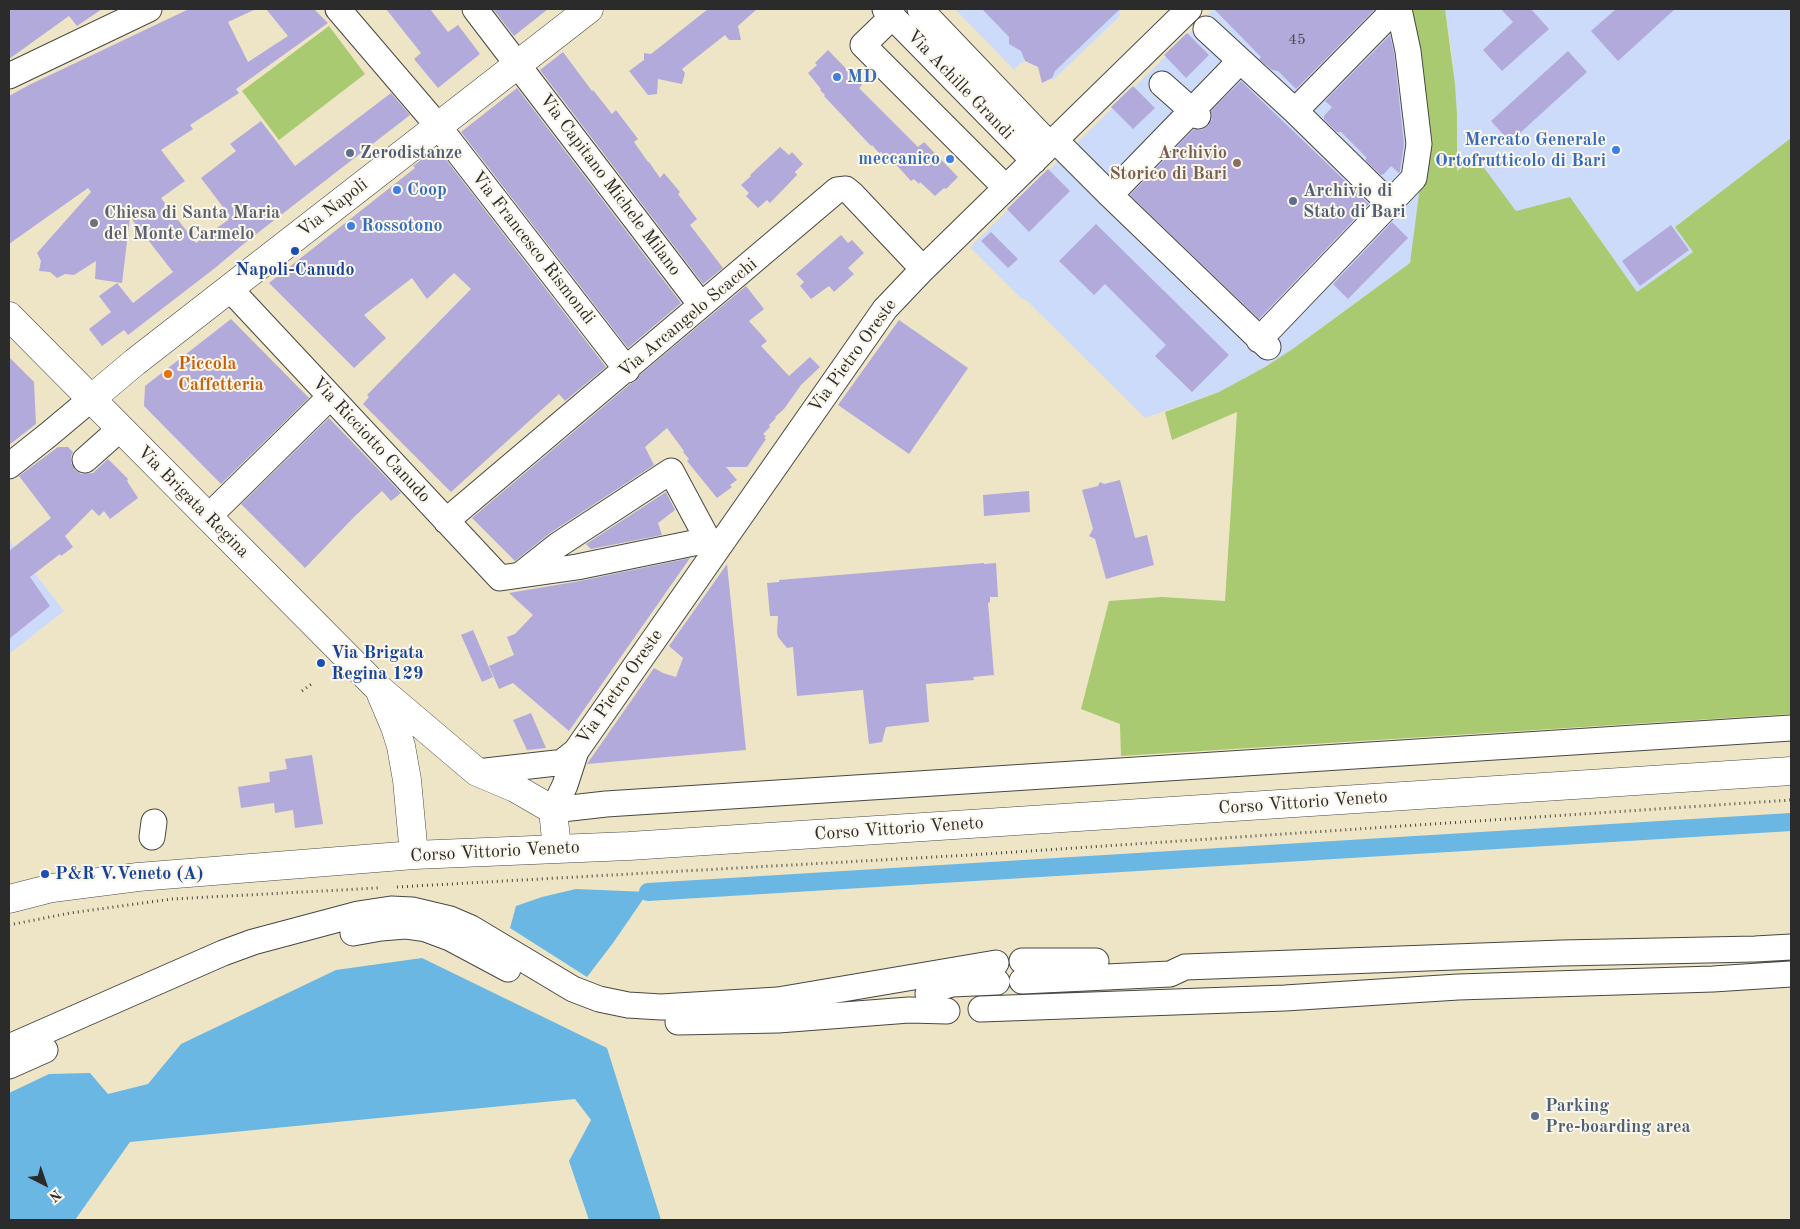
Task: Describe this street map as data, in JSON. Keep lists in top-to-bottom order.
{
  "streets": {
    "main road": ["Via Napoli", "Via Brigata Regina", "Corso Vittorio Veneto"],
    "street": [
      "Via Achille Grandi",
      "Via Capitano Michele Milano",
      "Via Francesco Rismondi",
      "Via Arcangelo Scacchi",
      "Via Pietro Oreste",
      "Via Ricciotto Canudo"
    ]
  },
  "crossings": [
    ["Via Achille Grandi", "Via Pietro Oreste"],
    ["Via Capitano Michele Milano", "Via Napoli"],
    ["Via Capitano Michele Milano", "Via Arcangelo Scacchi"],
    ["Via Napoli", "Via Francesco Rismondi"],
    ["Via Napoli", "Via Ricciotto Canudo"],
    ["Via Napoli", "Via Brigata Regina"],
    ["Via Francesco Rismondi", "Via Arcangelo Scacchi"],
    ["Via Arcangelo Scacchi", "Via Pietro Oreste"],
    ["Via Arcangelo Scacchi", "Via Ricciotto Canudo"],
    ["Via Pietro Oreste", "Via Ricciotto Canudo"],
    ["Via Pietro Oreste", "Via Brigata Regina"]
  ],
  "places": [
    "MD",
    "Mercato Generale Ortofrutticolo di Bari",
    "Zerodistanze",
    "meccanico",
    "Archivio Storico di Bari",
    "Coop",
    "Archivio di Stato di Bari",
    "Chiesa di Santa Maria del Monte Carmelo",
    "Rossotono",
    "Napoli-Canudo",
    "Piccola Caffetteria",
    "Via Brigata Regina 129",
    "P&R V.Veneto (A)",
    "Parking Pre-boarding area"
  ],
  "house_numbers": ["45"],
  "north": "bottom right"
}
